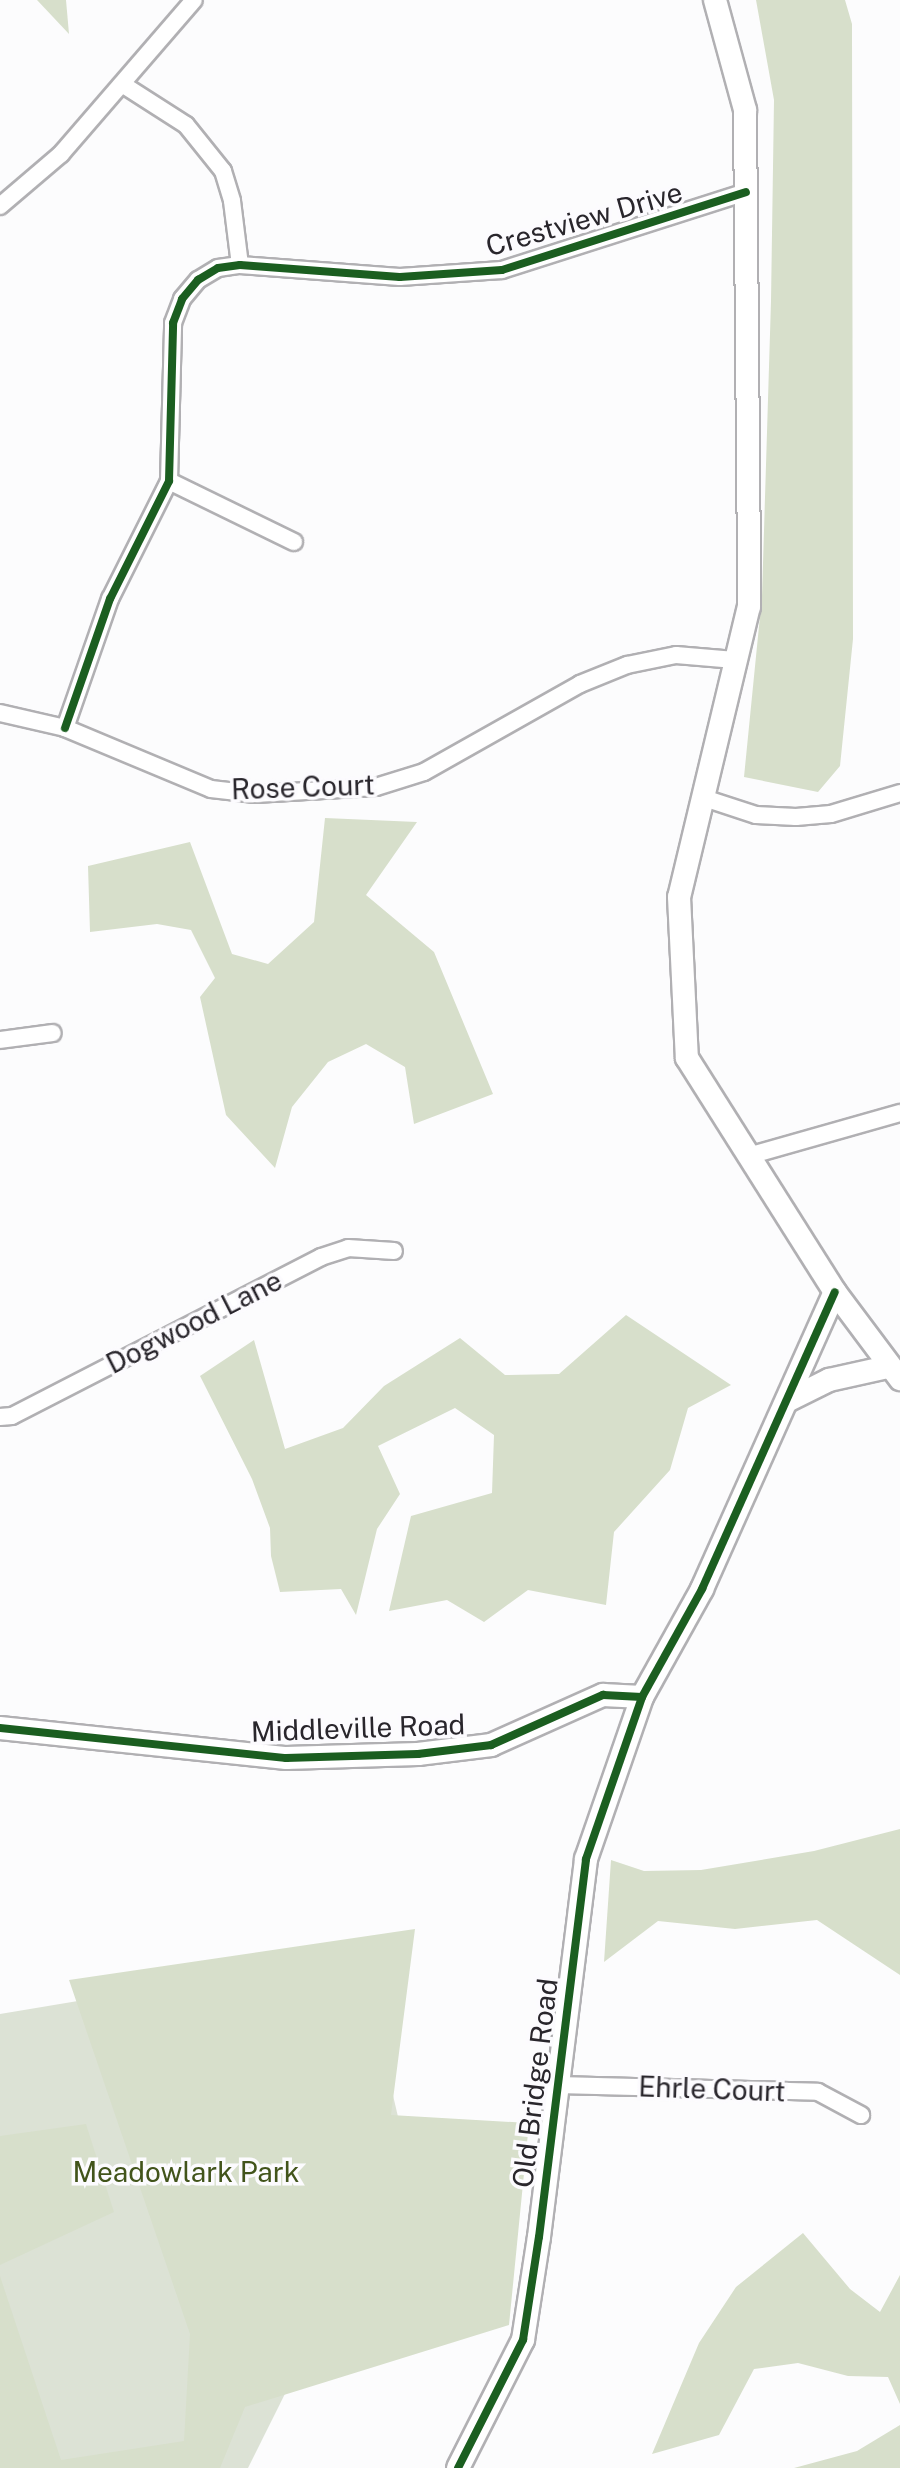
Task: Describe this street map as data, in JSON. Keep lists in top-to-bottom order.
{
  "streets": {
    "street": [
      "Crestview Drive",
      "Rose Court",
      "Dogwood Lane",
      "Middleville Road",
      "Old Bridge Road",
      "Ehrle Court"
    ]
  },
  "crossings": [
    ["Middleville Road", "Old Bridge Road"],
    ["Old Bridge Road", "Ehrle Court"]
  ],
  "parks": ["Meadowlark Park"]
}
